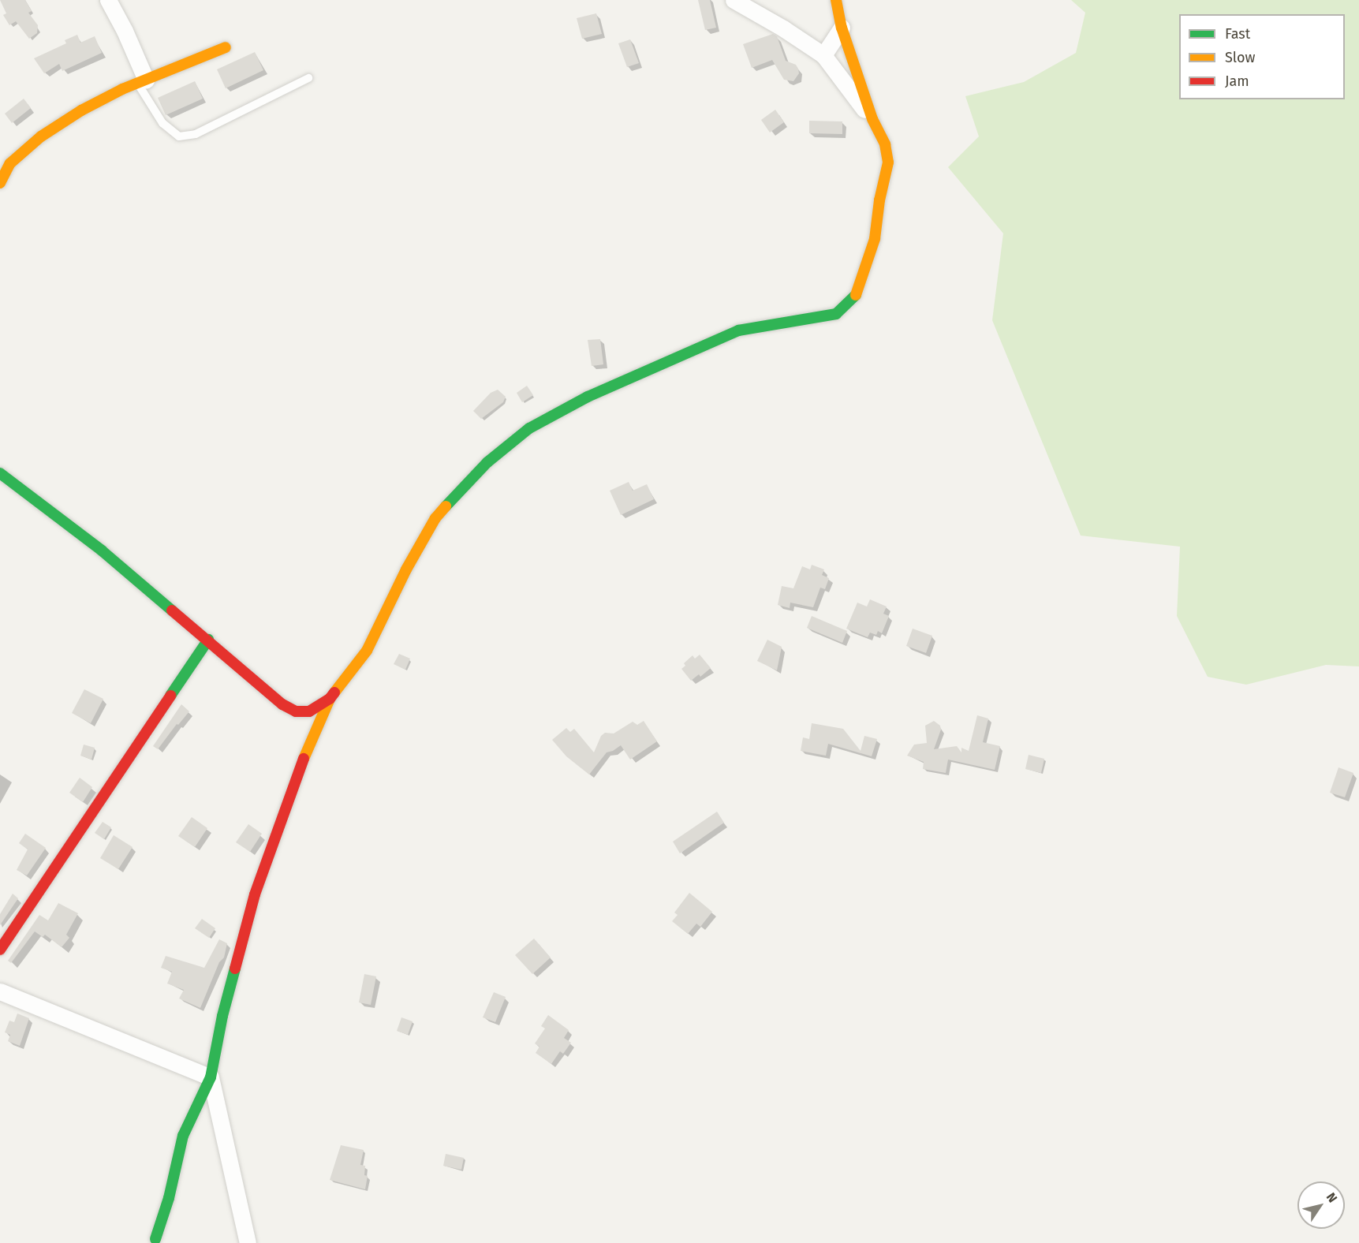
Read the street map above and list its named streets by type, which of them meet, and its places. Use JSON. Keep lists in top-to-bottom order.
{
  "legend": ["Fast", "Slow", "Jam"],
  "north": "top right"
}
